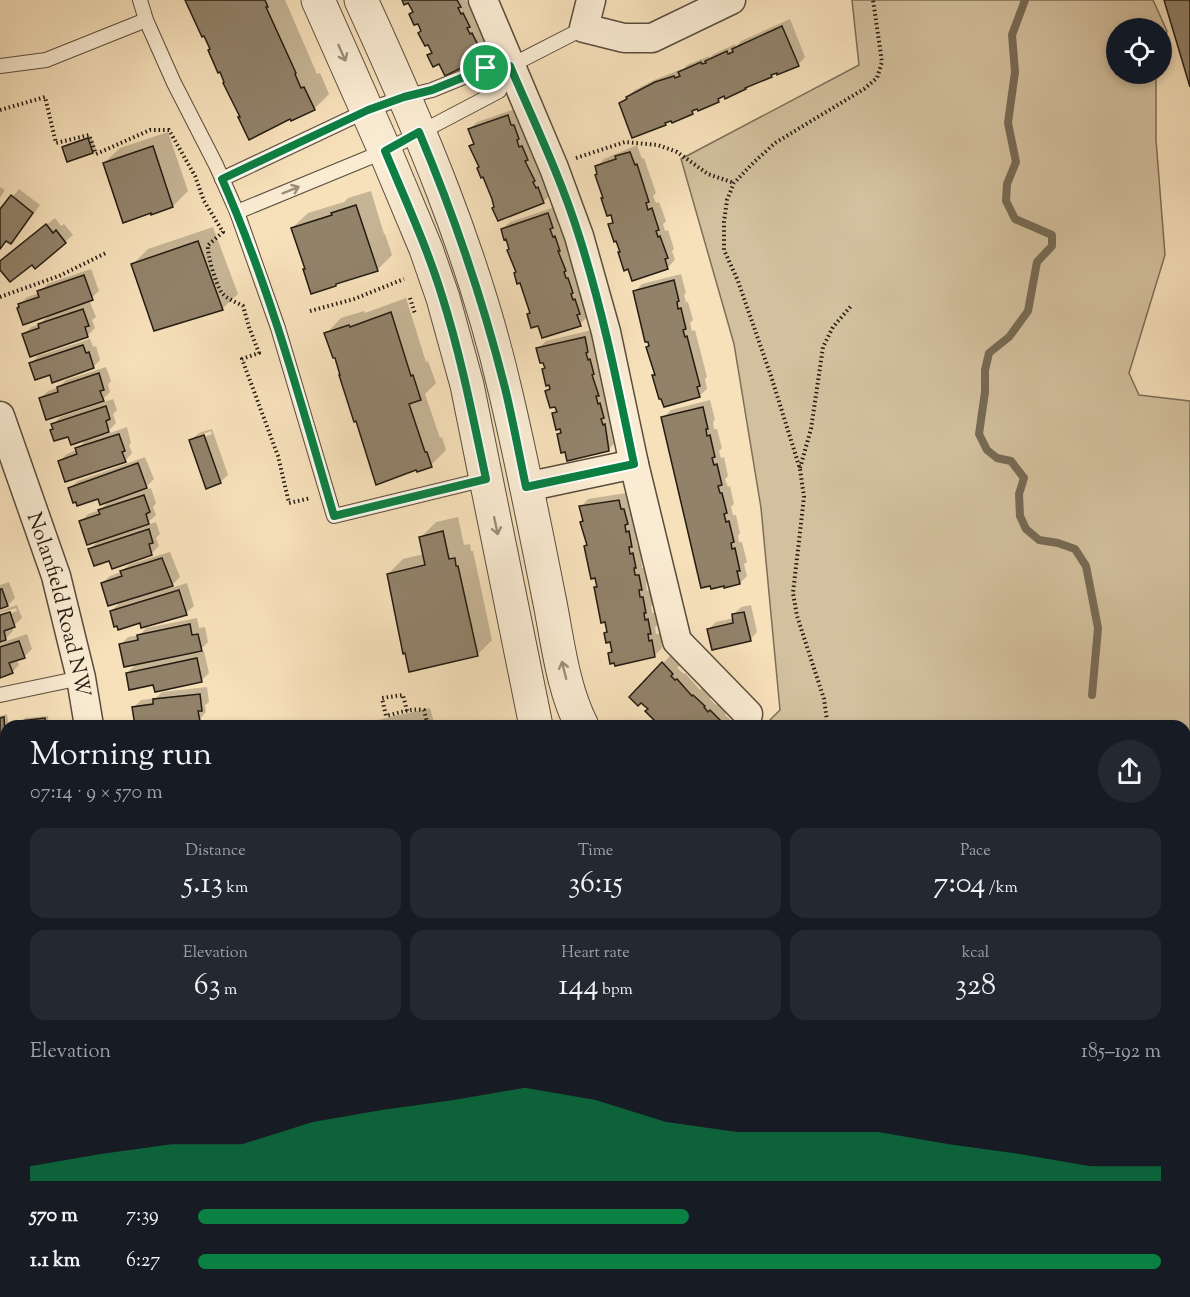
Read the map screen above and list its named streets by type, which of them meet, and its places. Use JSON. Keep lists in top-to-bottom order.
{
  "streets": {
    "street": ["Nolanfield Road NW"]
  },
  "page": {
    "heading": ["Morning run", "07:14 · 9 × 570 m"],
    "stats": [
      ["Distance", "5.13 km"],
      ["Time", "36:15"],
      ["Pace", "7:04 /km"],
      ["Elevation", "63 m"],
      ["Heart rate", "144 bpm"],
      ["kcal", "328"]
    ],
    "chart": ["Elevation", "185–192 m"],
    "list": [
      {
        "name": "570 m",
        "note": "7:39"
      },
      {
        "name": "1.1 km",
        "note": "6:27"
      }
    ]
  }
}
